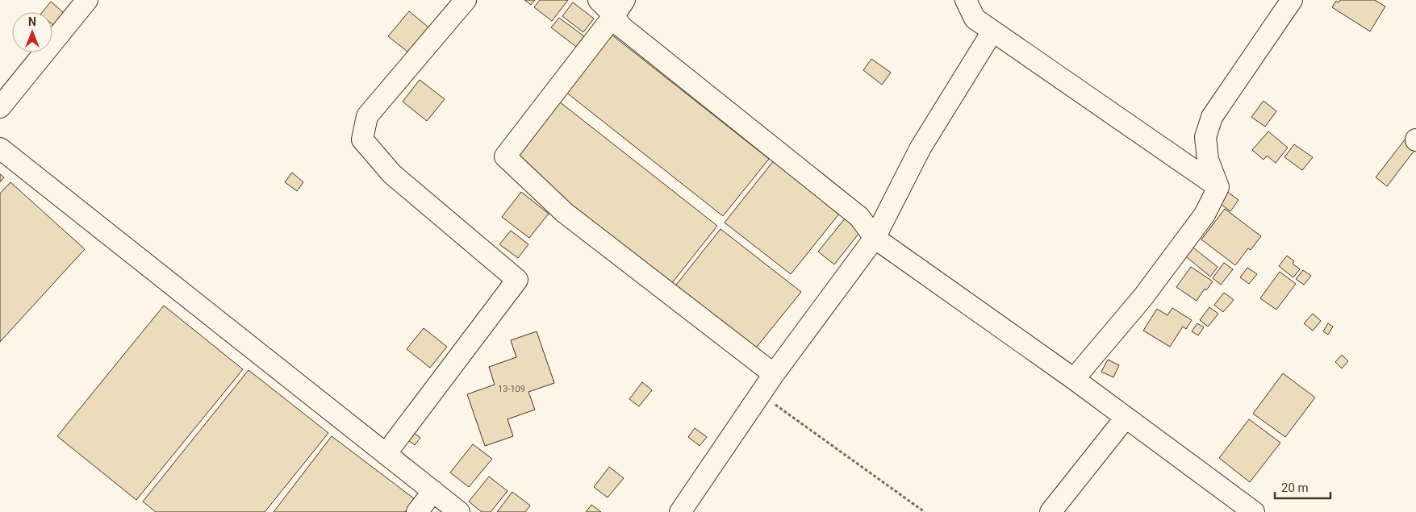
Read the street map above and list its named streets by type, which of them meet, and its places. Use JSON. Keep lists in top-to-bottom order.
{
  "house_numbers": ["13-109"],
  "scale_bar": "20 m",
  "north": "top"
}
